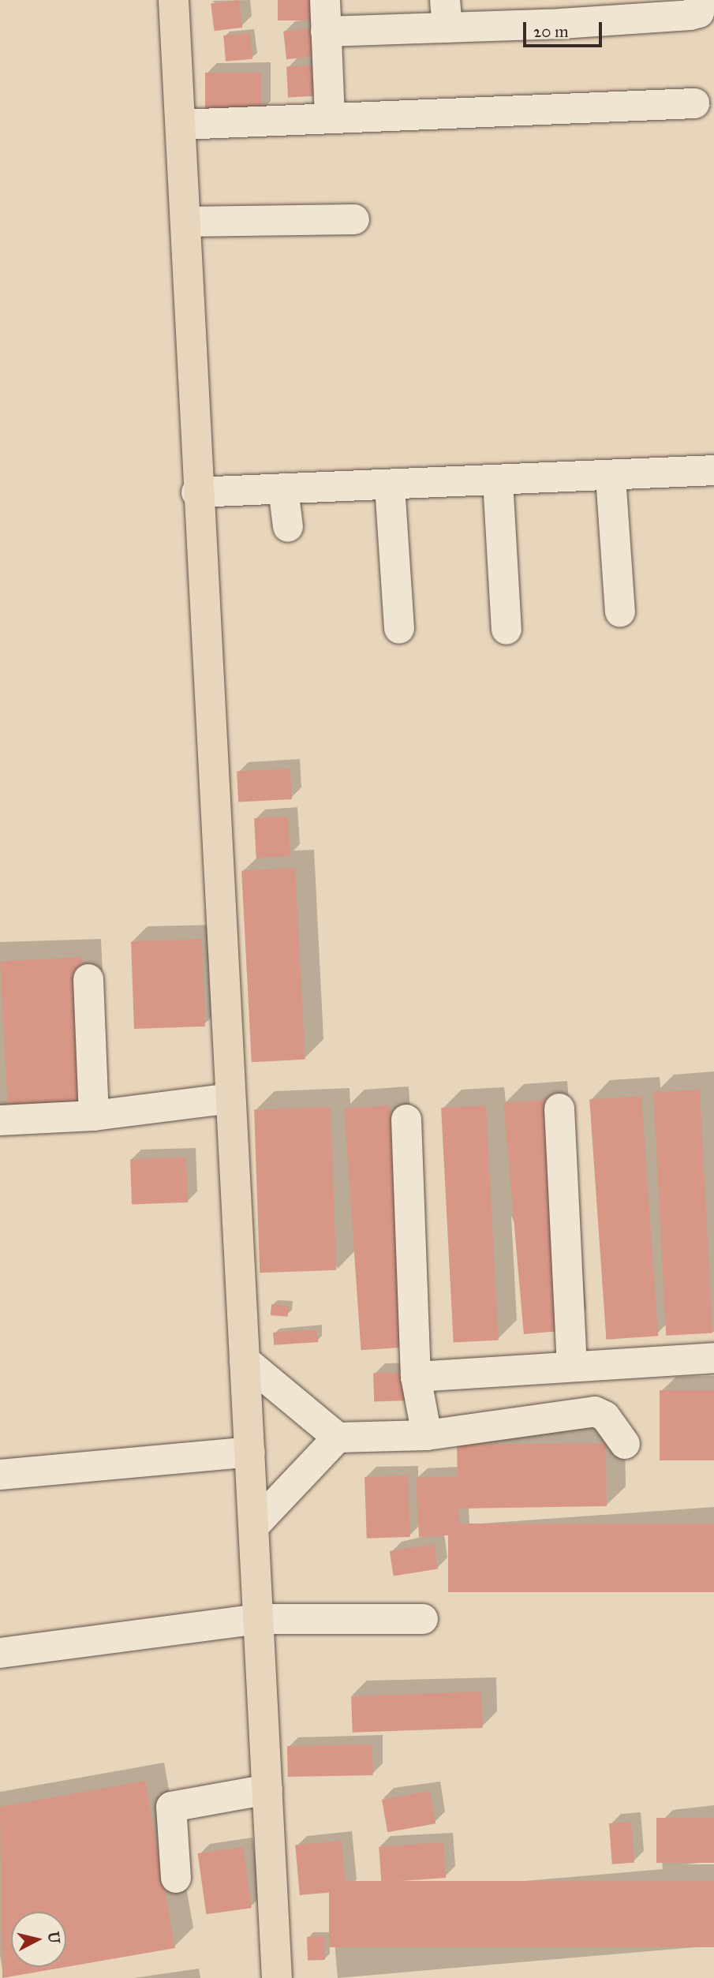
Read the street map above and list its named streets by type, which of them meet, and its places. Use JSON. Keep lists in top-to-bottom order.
{
  "scale_bar": "20 m",
  "north": "right"
}
